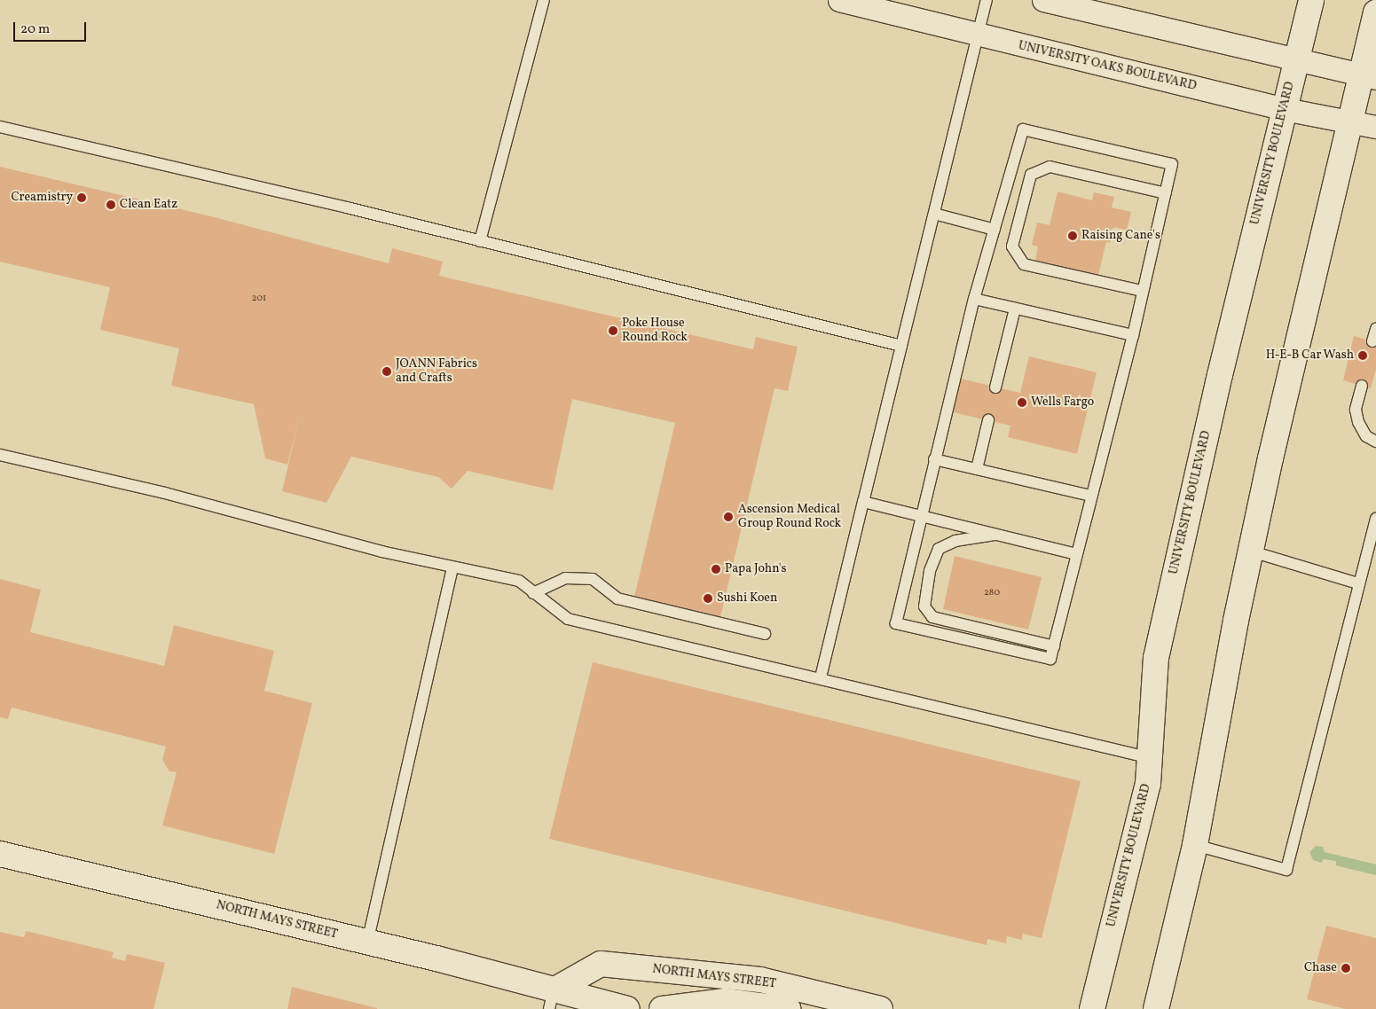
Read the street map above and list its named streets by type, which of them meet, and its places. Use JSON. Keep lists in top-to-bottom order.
{
  "streets": {
    "main road": ["UNIVERSITY BOULEVARD", "NORTH MAYS STREET"],
    "street": ["UNIVERSITY OAKS BOULEVARD"]
  },
  "crossings": [
    ["UNIVERSITY OAKS BOULEVARD", "UNIVERSITY BOULEVARD"]
  ],
  "places": [
    "Creamistry",
    "Clean Eatz",
    "Raising Cane's",
    "Poke House Round Rock",
    "H-E-B Car Wash",
    "JOANN Fabrics and Crafts",
    "Wells Fargo",
    "Ascension Medical Group Round Rock",
    "Papa John's",
    "Sushi Koen",
    "Chase"
  ],
  "house_numbers": ["201", "280"],
  "scale_bar": "20 m"
}
